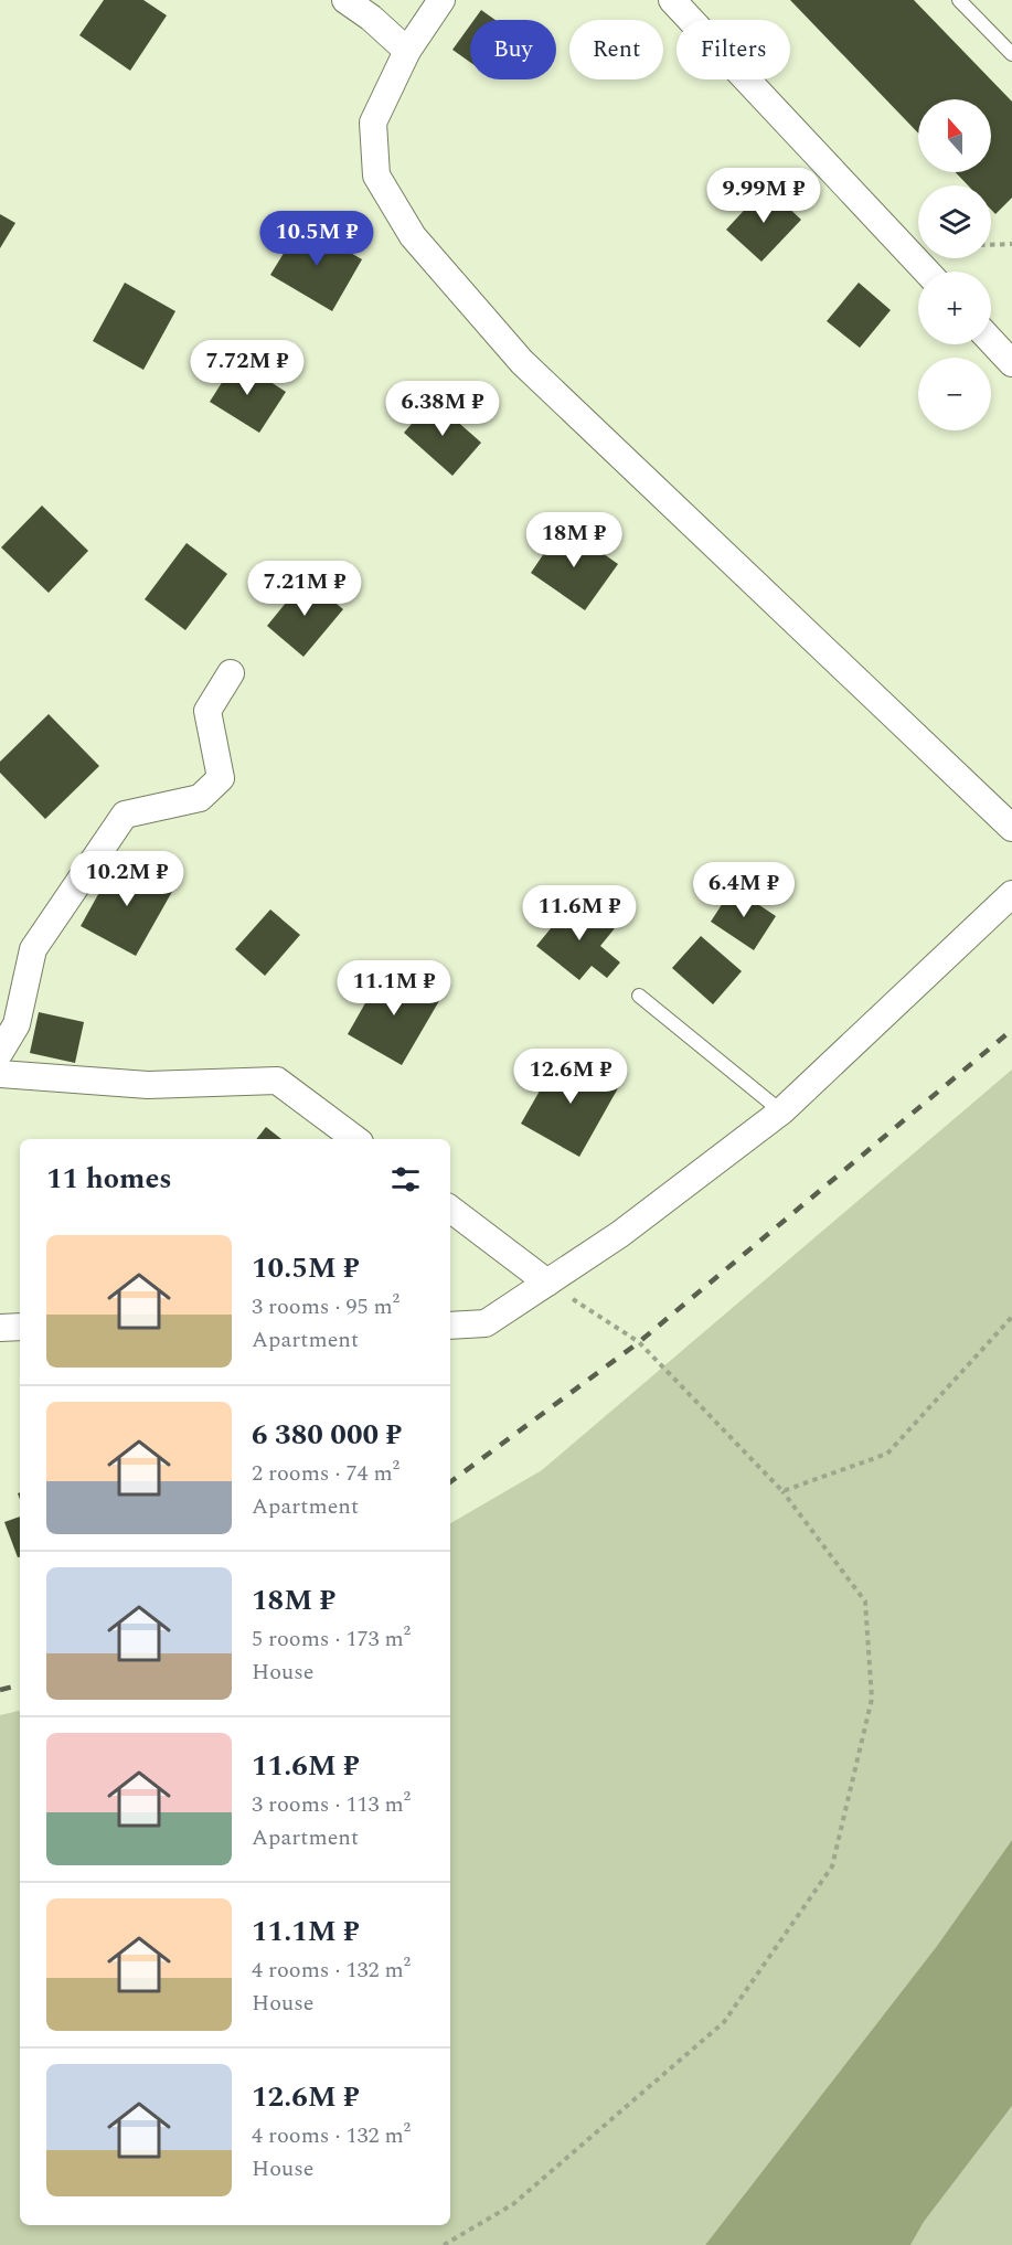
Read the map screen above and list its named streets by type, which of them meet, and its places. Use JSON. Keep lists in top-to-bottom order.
{
  "north": "top",
  "page": {
    "chip": ["Buy", "Rent", "Filters"],
    "map_buttons": ["+", "−"],
    "price": [
      "9.99M ₽",
      "10.5M ₽",
      "7.72M ₽",
      "6.38M ₽",
      "18M ₽",
      "7.21M ₽",
      "10.2M ₽",
      "6.4M ₽",
      "11.6M ₽",
      "11.1M ₽",
      "12.6M ₽"
    ],
    "heading": "11 homes",
    "list": [
      {
        "name": "10.5M ₽",
        "note": "3 rooms · 95 m² · Apartment"
      },
      {
        "name": "6 380 000 ₽",
        "note": "2 rooms · 74 m² · Apartment"
      },
      {
        "name": "18M ₽",
        "note": "5 rooms · 173 m² · House"
      },
      {
        "name": "11.6M ₽",
        "note": "3 rooms · 113 m² · Apartment"
      },
      {
        "name": "11.1M ₽",
        "note": "4 rooms · 132 m² · House"
      },
      {
        "name": "12.6M ₽",
        "note": "4 rooms · 132 m² · House"
      }
    ]
  }
}
